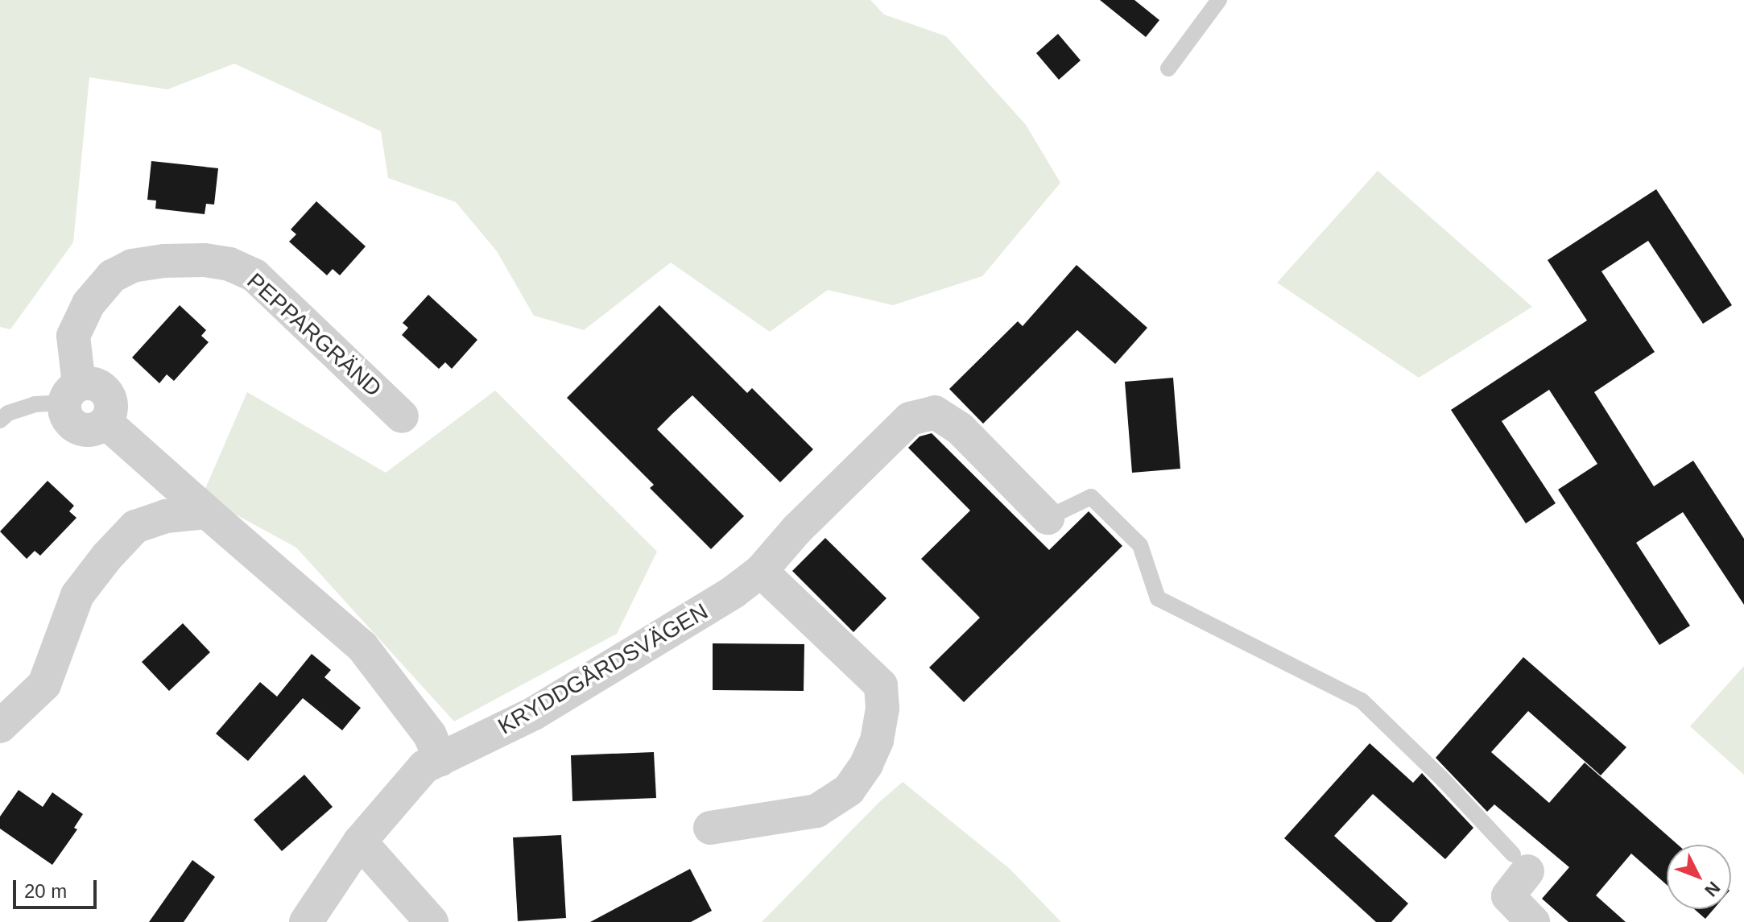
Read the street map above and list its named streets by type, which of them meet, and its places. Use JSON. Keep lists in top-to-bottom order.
{
  "streets": {
    "street": ["PEPPARGRÄND", "KRYDDGÅRDSVÄGEN"]
  },
  "scale_bar": "20 m",
  "north": "bottom right"
}
